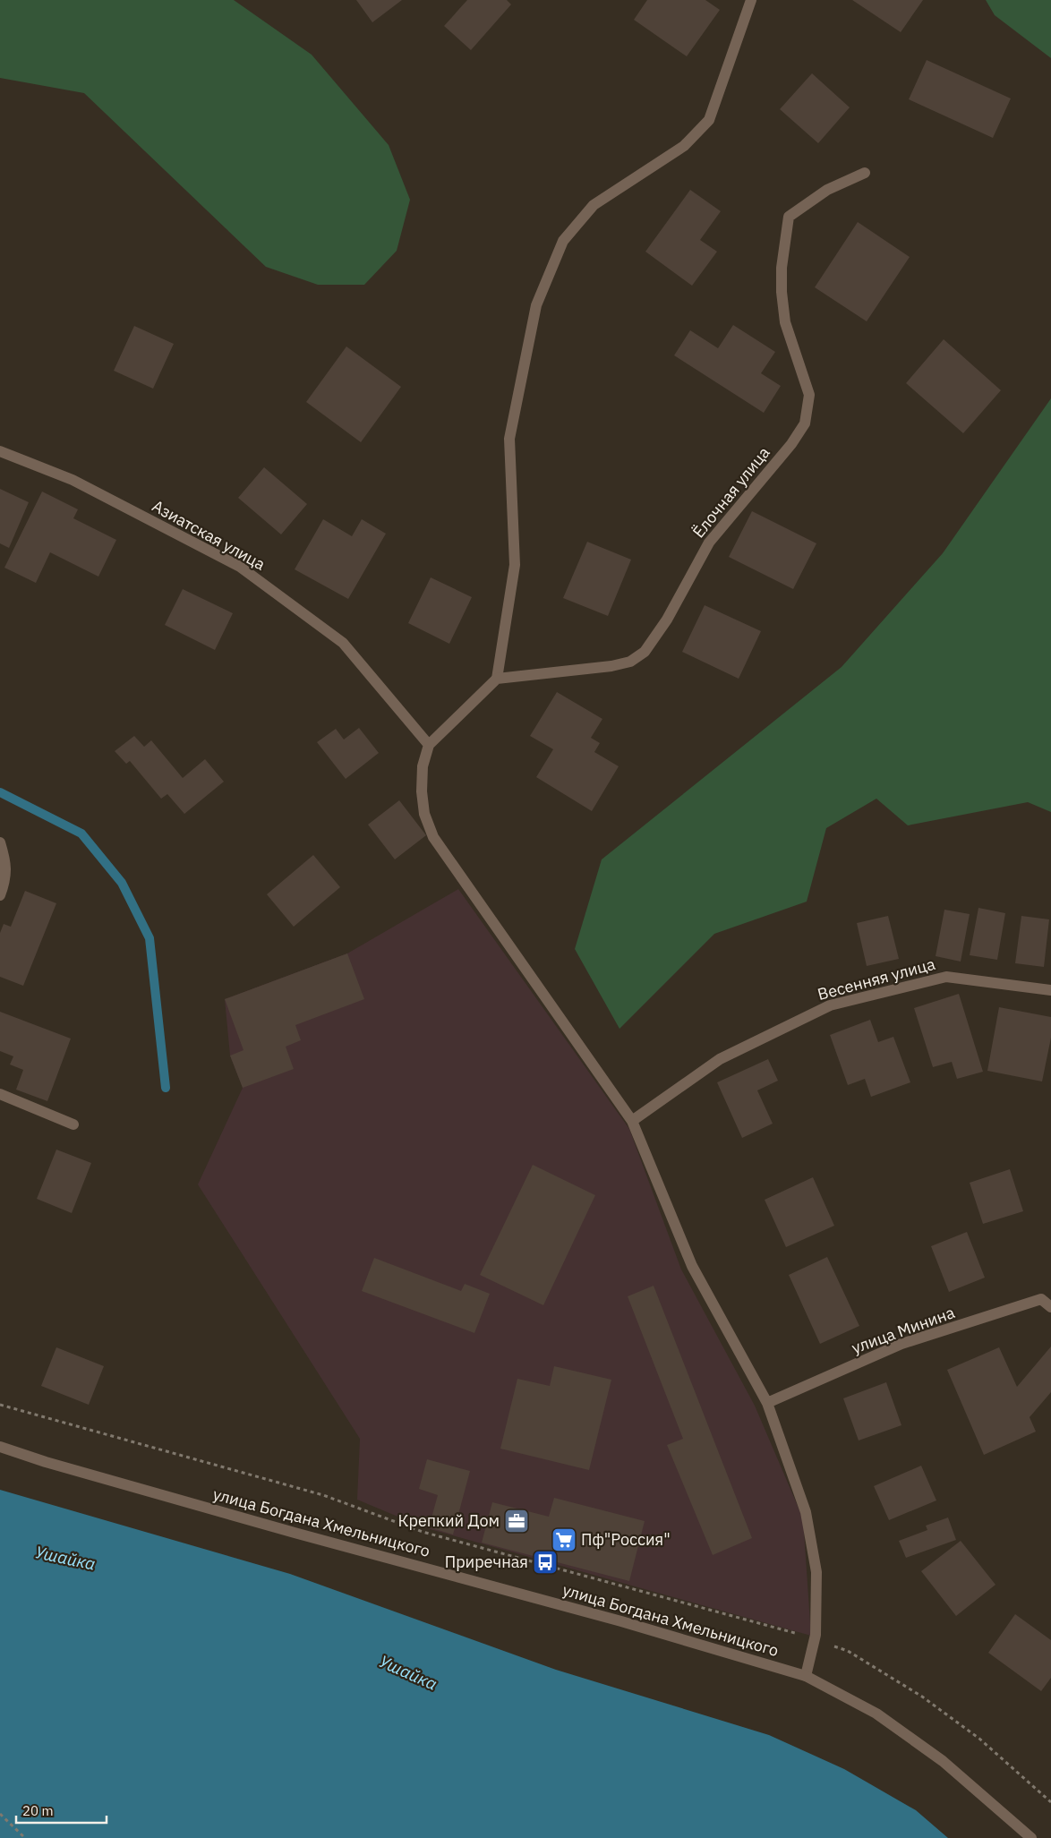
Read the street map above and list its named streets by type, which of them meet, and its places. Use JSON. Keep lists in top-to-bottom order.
{
  "streets": {
    "street": [
      "Ёлочная улица",
      "Азиатская улица",
      "Весенняя улица",
      "улица Минина",
      "улица Богдана Хмельницкого"
    ]
  },
  "water": ["Ушайка"],
  "places": {
    "office": ["Крепкий Дом"],
    "supermarket": ["Пф\"Россия\""],
    "bus stop": ["Приречная"]
  },
  "scale_bar": "20 m"
}
